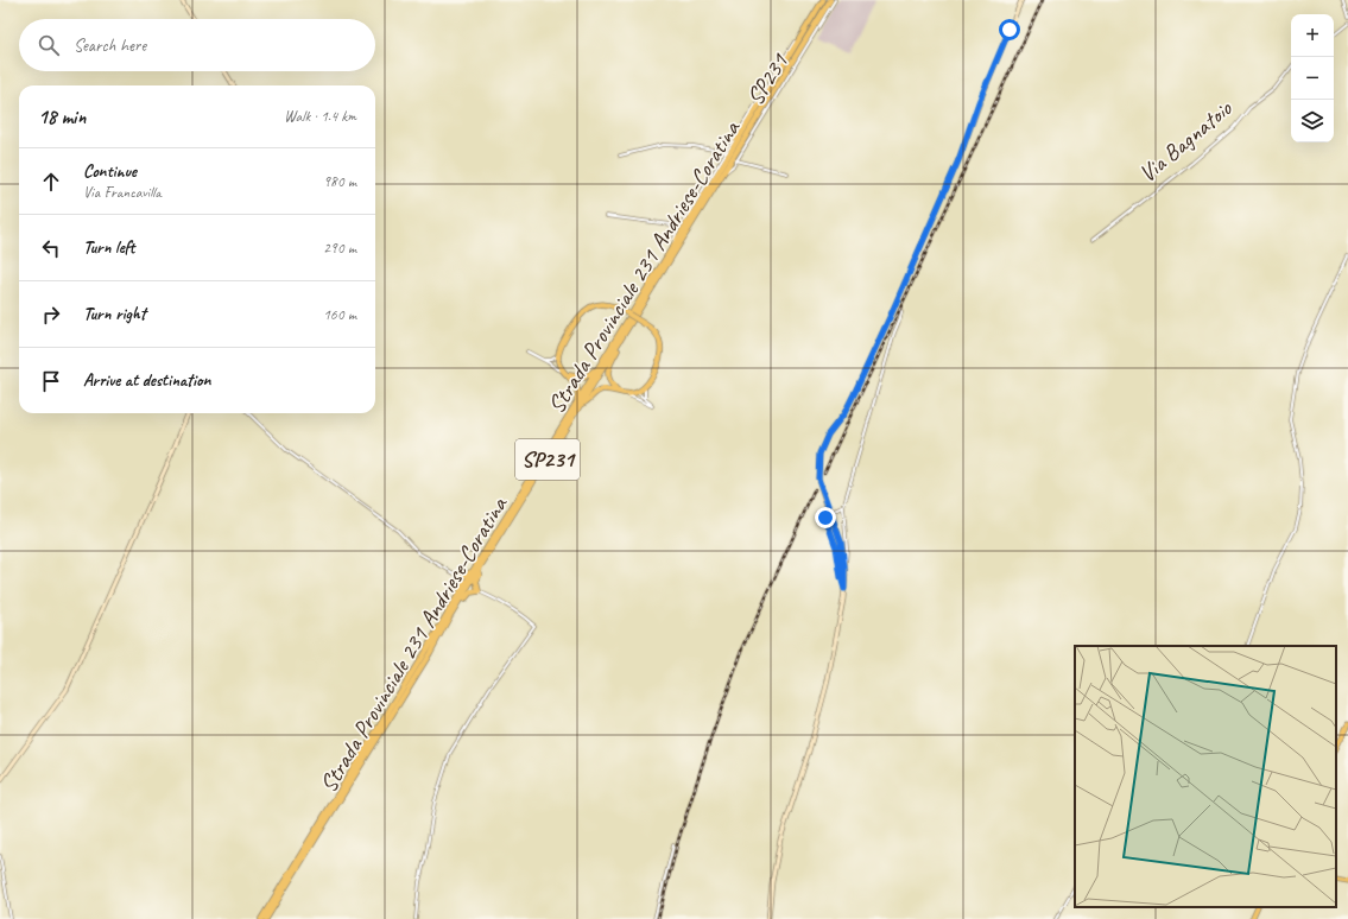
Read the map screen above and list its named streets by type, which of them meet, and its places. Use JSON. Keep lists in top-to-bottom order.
{
  "streets": {
    "highway": ["SP231", "Strada Provinciale 231 Andriese-Coratina"],
    "street": ["Via Bagnatoio"]
  },
  "crossings": [
    ["SP231", "Strada Provinciale 231 Andriese-Coratina"]
  ],
  "page": {
    "map_buttons": ["+", "−"],
    "search": "Search here",
    "heading": ["18 min", "Walk · 1.4 km"],
    "list": [
      ["Continue", "Via Francavilla", "980 m"],
      ["Turn left", "290 m"],
      ["Turn right", "160 m"],
      "Arrive at destination"
    ]
  }
}
